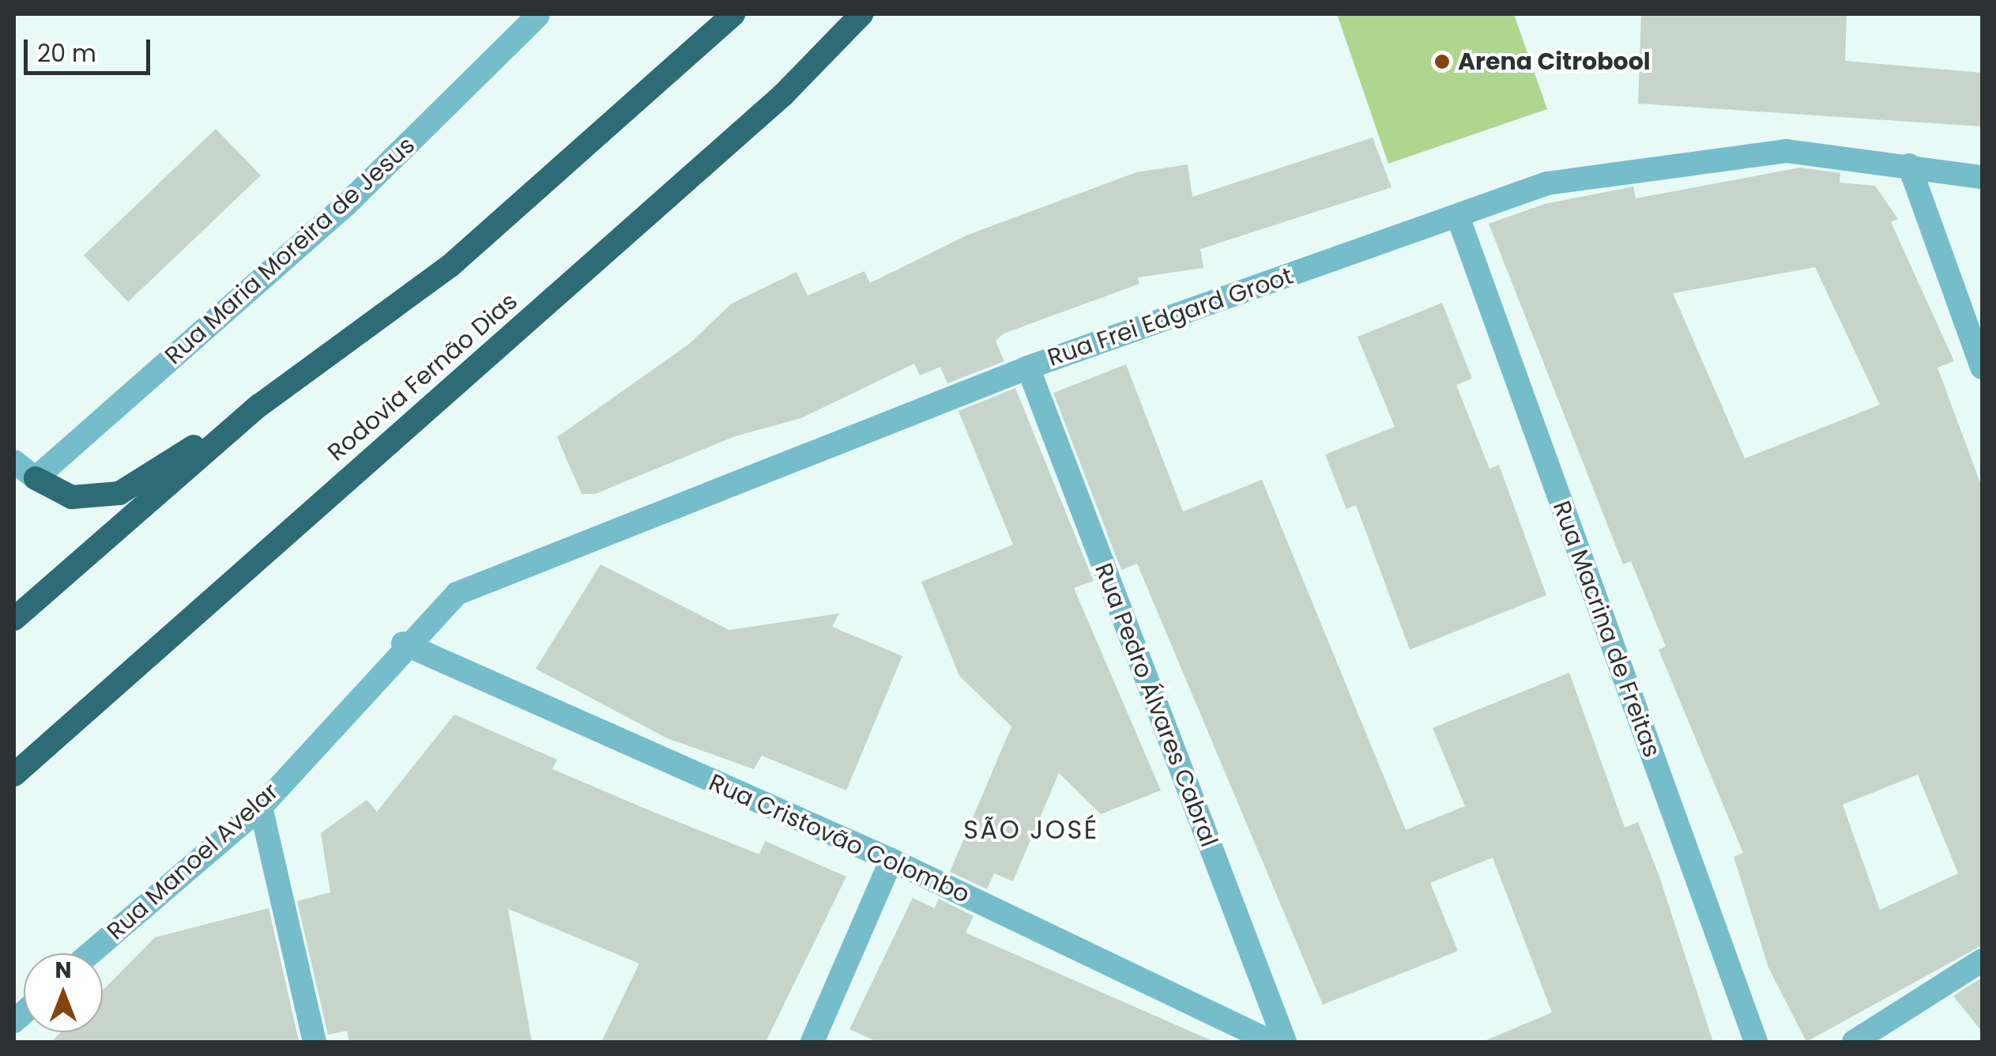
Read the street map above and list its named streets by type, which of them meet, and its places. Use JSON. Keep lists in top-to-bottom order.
{
  "streets": {
    "highway": ["Rodovia Fernão Dias"],
    "street": [
      "Rua Maria Moreira de Jesus",
      "Rua Frei Edgard Groot",
      "Rua Macrina de Freitas",
      "Rua Pedro Álvares Cabral",
      "Rua Cristovão Colombo",
      "Rua Manoel Avelar"
    ]
  },
  "crossings": [
    ["Rua Frei Edgard Groot", "Rua Macrina de Freitas"],
    ["Rua Frei Edgard Groot", "Rua Pedro Álvares Cabral"],
    ["Rua Frei Edgard Groot", "Rua Cristovão Colombo"],
    ["Rua Frei Edgard Groot", "Rua Manoel Avelar"],
    ["Rua Cristovão Colombo", "Rua Manoel Avelar"]
  ],
  "districts": ["SÃO JOSÉ"],
  "places": ["Arena Citrobool"],
  "scale_bar": "20 m",
  "north": "top"
}
